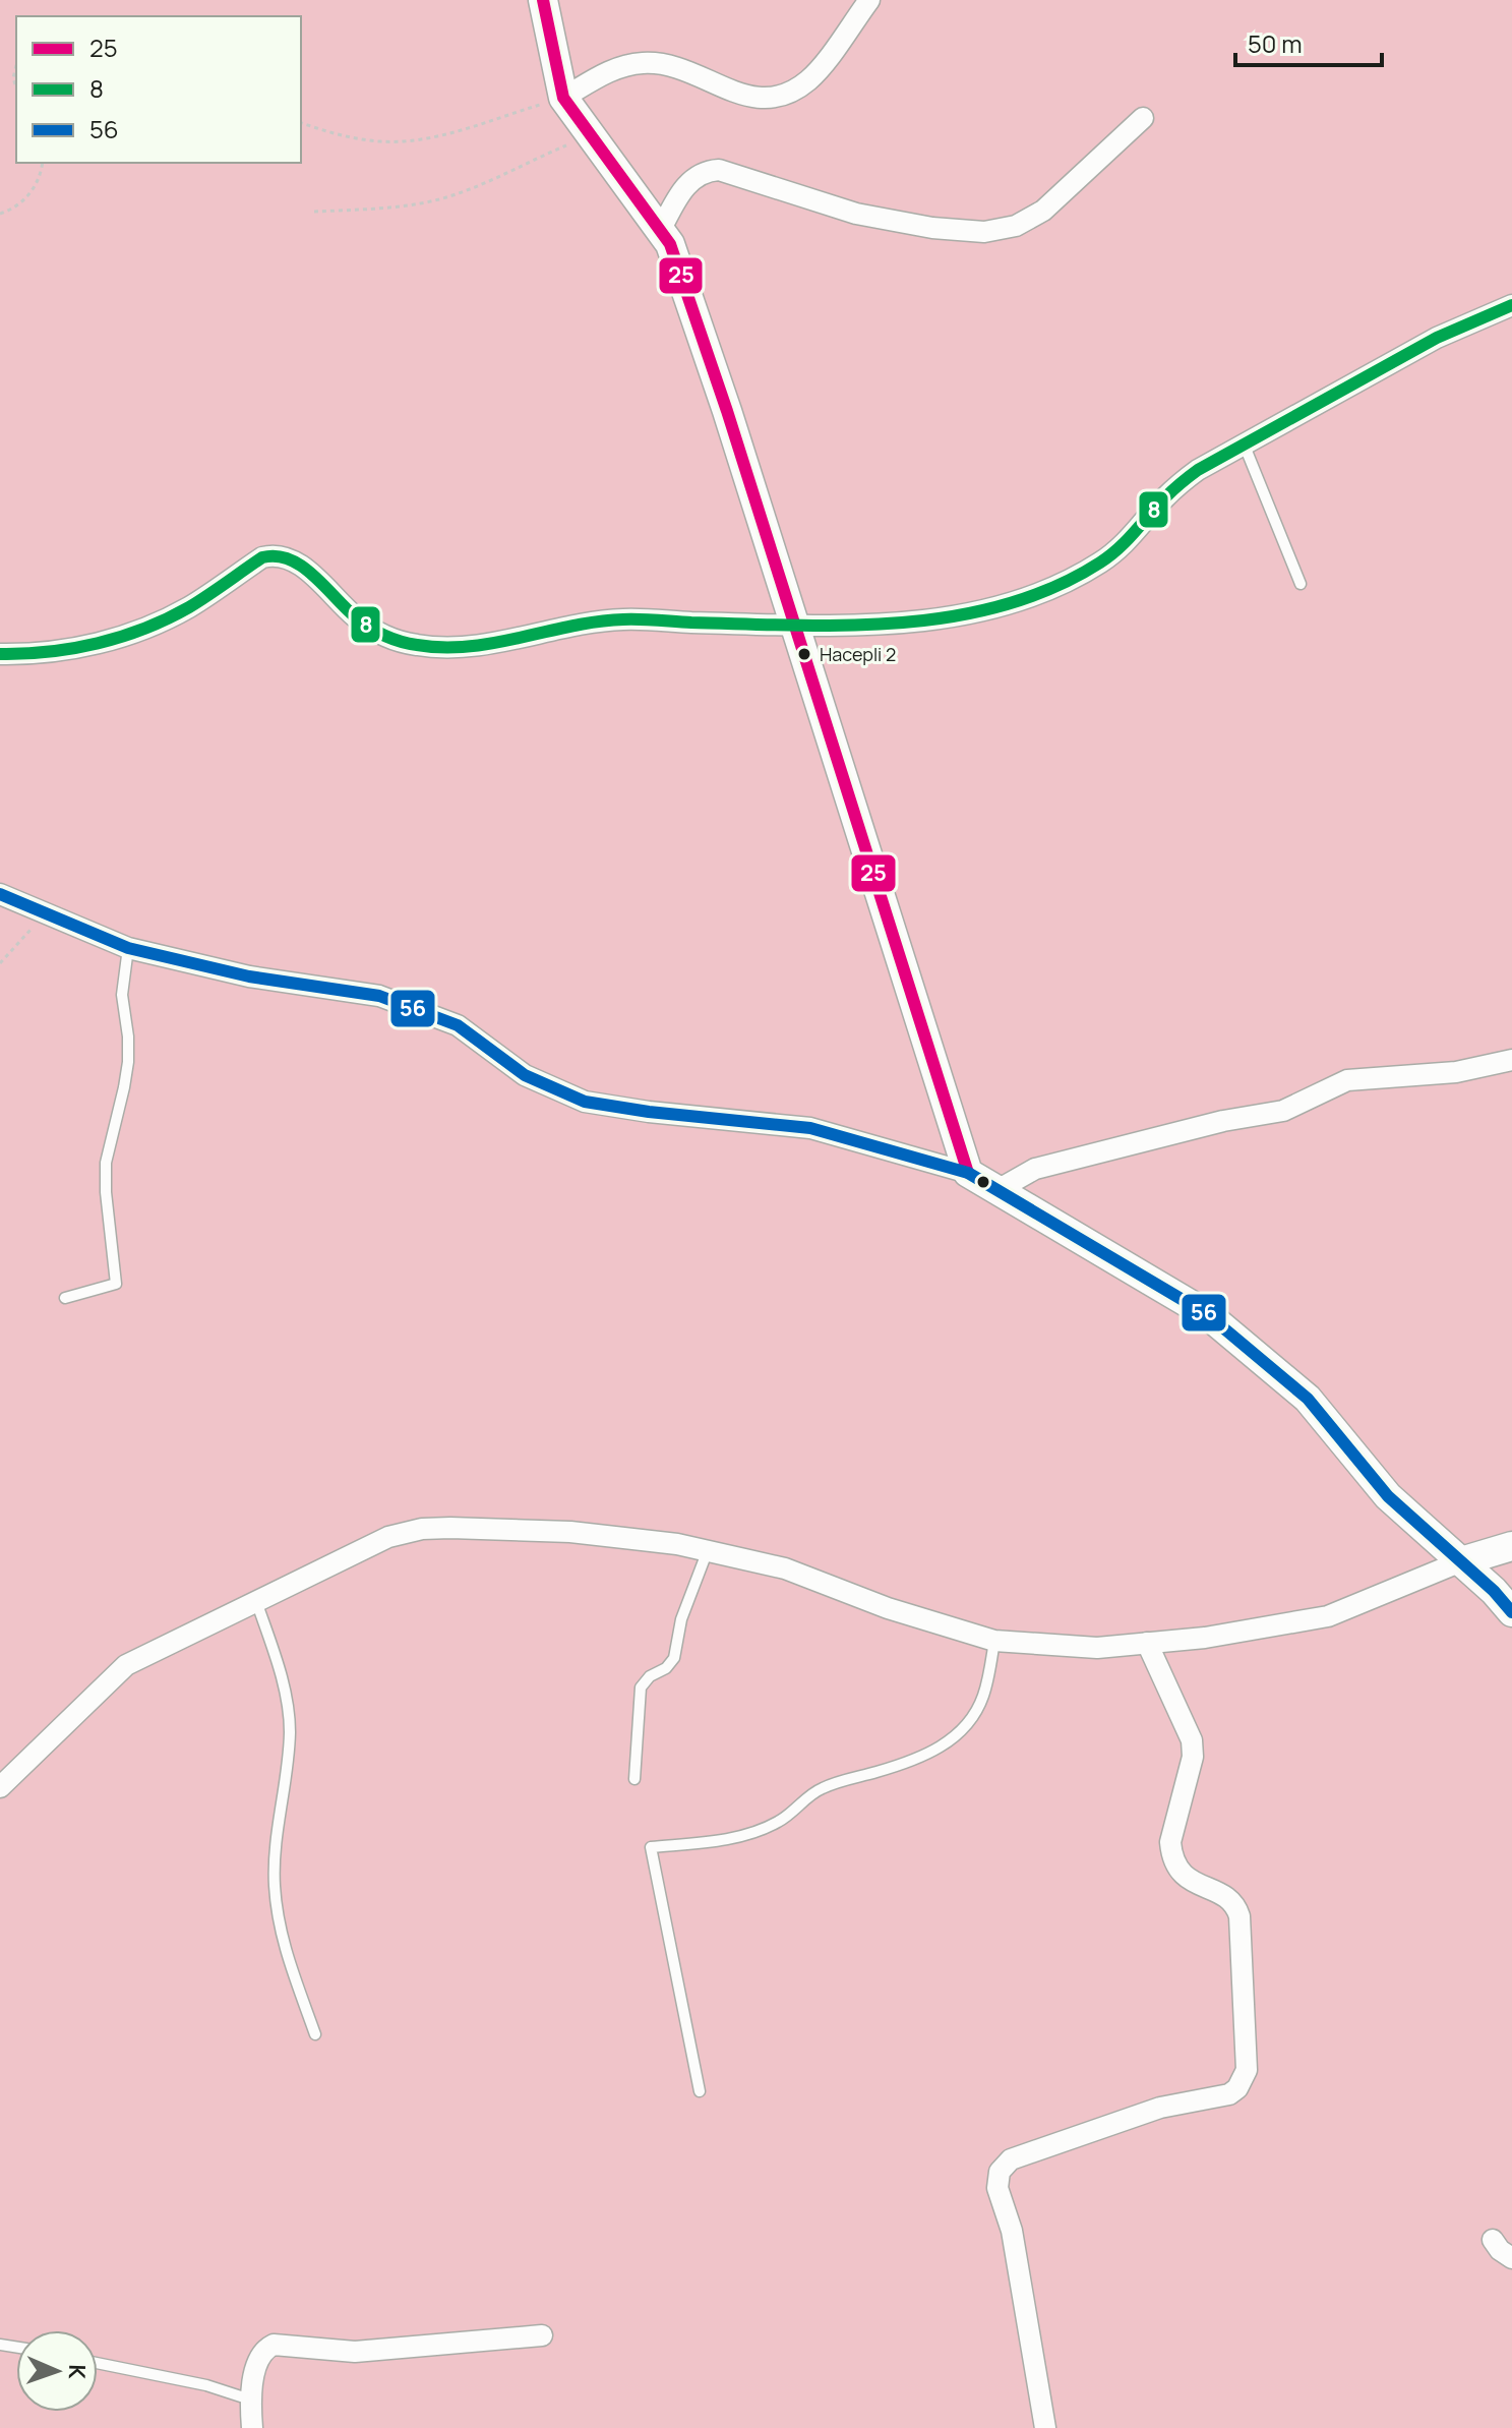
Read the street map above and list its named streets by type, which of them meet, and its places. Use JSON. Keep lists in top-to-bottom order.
{
  "places": ["Hacepli 2"],
  "lines": ["transit line 25", "transit line 8", "transit line 56"],
  "legend": ["25", "8", "56"],
  "scale_bar": "50 m",
  "north": "right"
}
